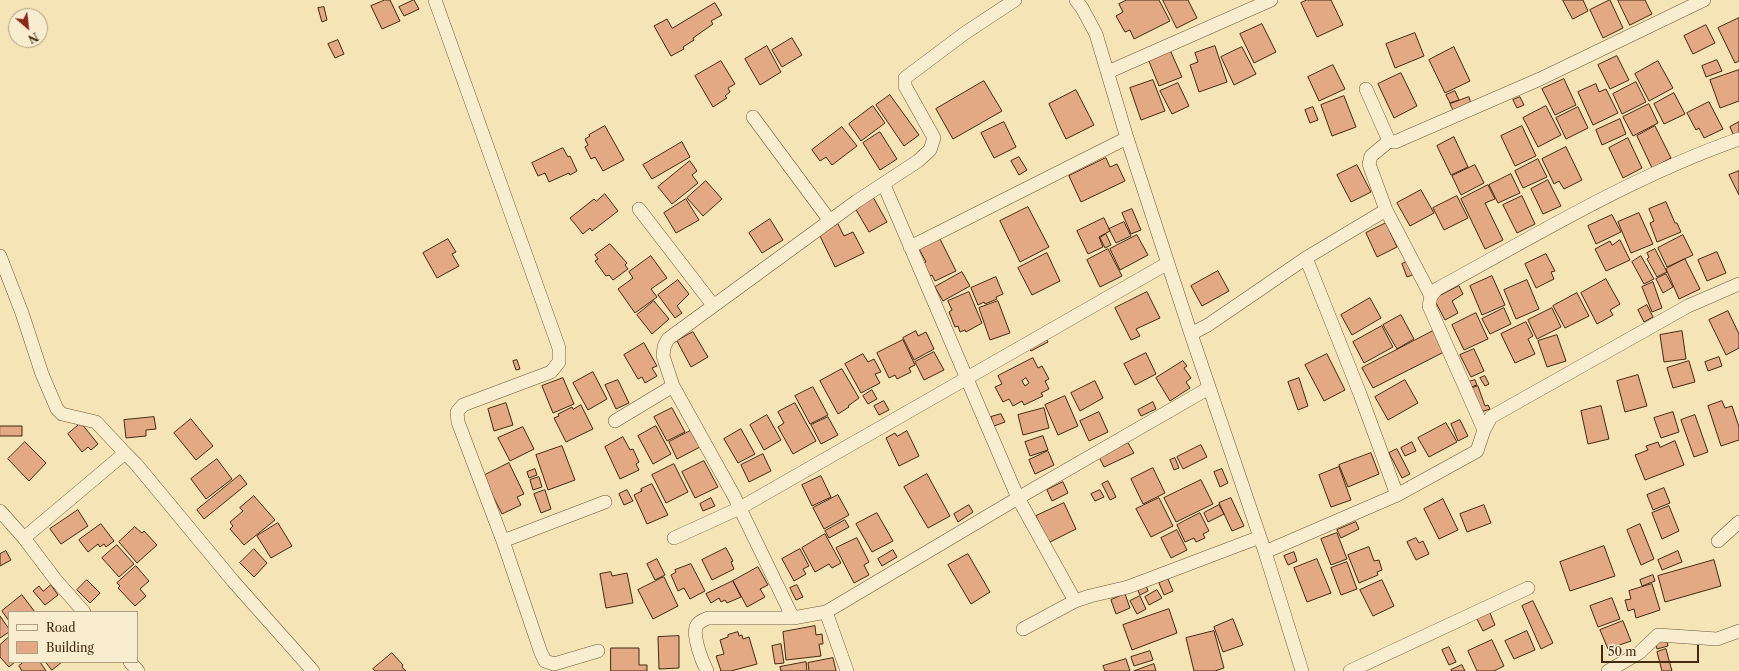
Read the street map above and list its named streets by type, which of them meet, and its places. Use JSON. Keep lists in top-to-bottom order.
{
  "legend": ["Road", "Building"],
  "scale_bar": "50 m",
  "north": "bottom right"
}
